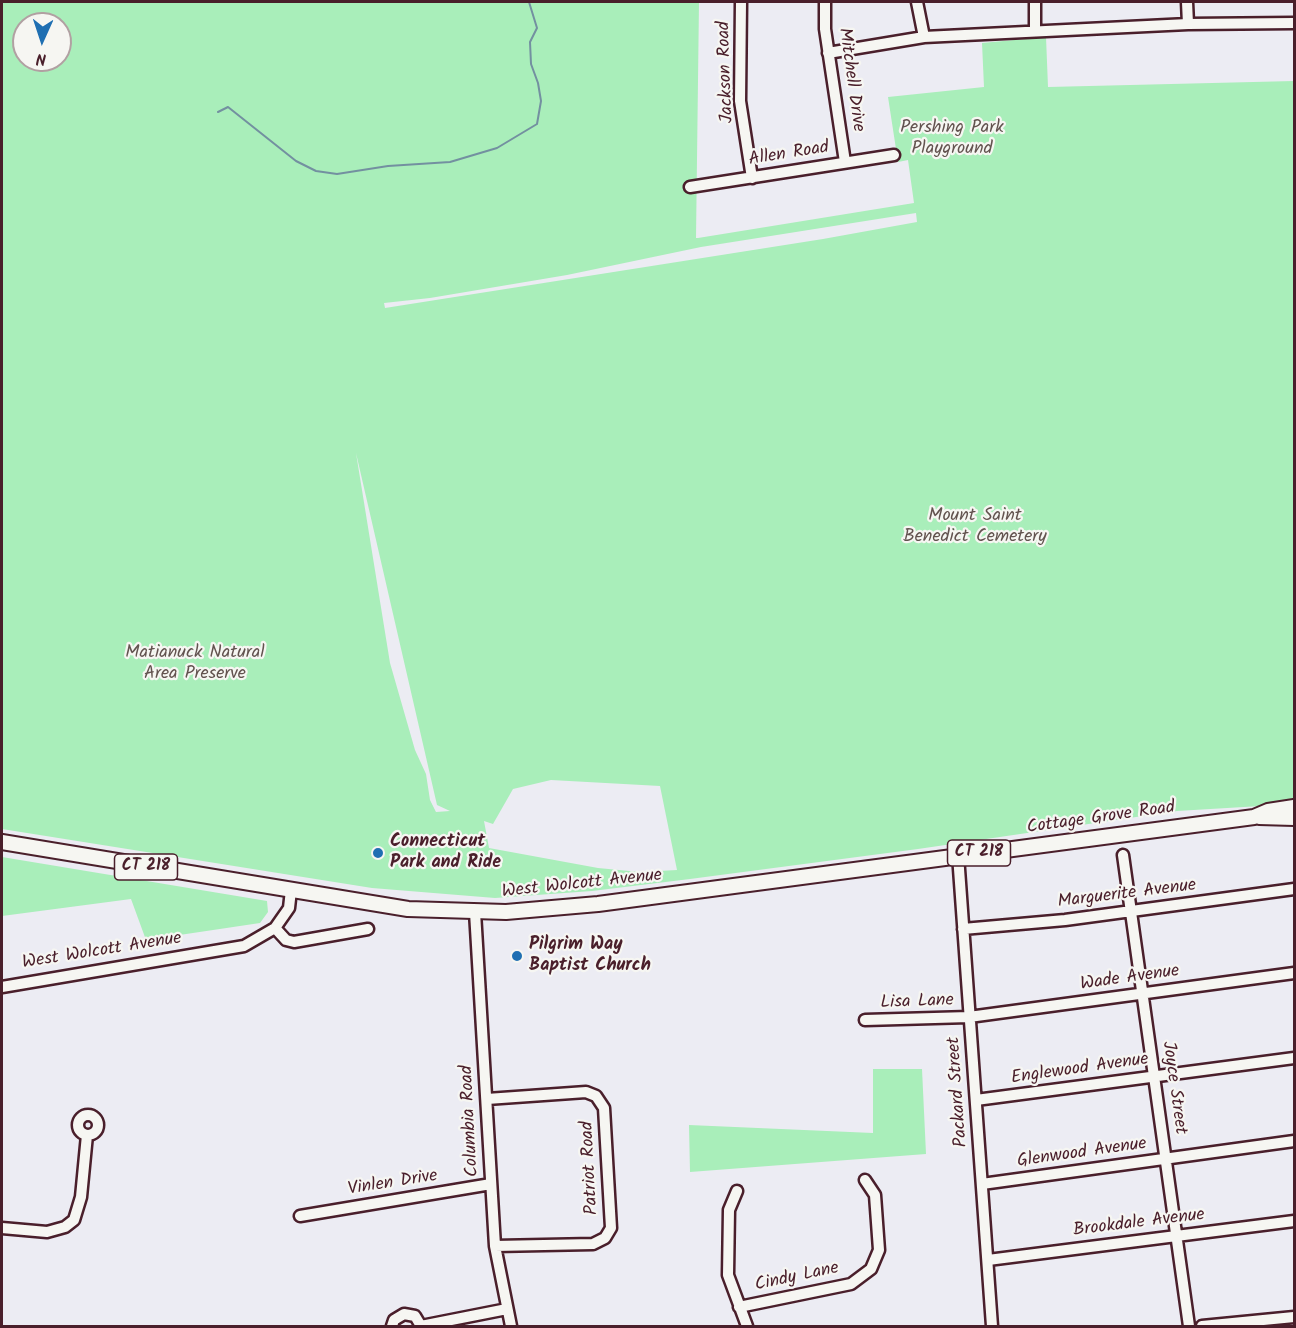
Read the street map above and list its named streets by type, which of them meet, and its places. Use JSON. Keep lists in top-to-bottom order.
{
  "streets": {
    "main road": ["Cottage Grove Road", "CT 218", "West Wolcott Avenue"],
    "street": [
      "Jackson Road",
      "Mitchell Drive",
      "Allen Road",
      "Marguerite Avenue",
      "Wade Avenue",
      "Lisa Lane",
      "Englewood Avenue",
      "Joyce Street",
      "Packard Street",
      "Columbia Road",
      "Glenwood Avenue",
      "Patriot Road",
      "Vinlen Drive",
      "Brookdale Avenue",
      "Cindy Lane"
    ]
  },
  "crossings": [
    ["Jackson Road", "Allen Road"],
    ["Mitchell Drive", "Allen Road"],
    ["Cottage Grove Road", "West Wolcott Avenue"],
    ["Cottage Grove Road", "Packard Street"],
    ["CT 218", "West Wolcott Avenue"],
    ["West Wolcott Avenue", "Columbia Road"],
    ["Marguerite Avenue", "Joyce Street"],
    ["Marguerite Avenue", "Packard Street"],
    ["Wade Avenue", "Lisa Lane"],
    ["Wade Avenue", "Joyce Street"],
    ["Wade Avenue", "Packard Street"],
    ["Lisa Lane", "Packard Street"],
    ["Englewood Avenue", "Joyce Street"],
    ["Englewood Avenue", "Packard Street"],
    ["Joyce Street", "Glenwood Avenue"],
    ["Joyce Street", "Brookdale Avenue"],
    ["Packard Street", "Glenwood Avenue"],
    ["Packard Street", "Brookdale Avenue"],
    ["Columbia Road", "Patriot Road"],
    ["Columbia Road", "Vinlen Drive"]
  ],
  "parks": ["Pershing Park Playground", "Mount Saint Benedict Cemetery", "Matianuck Natural Area Preserve"],
  "places": ["Connecticut Park and Ride", "Pilgrim Way Baptist Church"],
  "north": "bottom"
}
